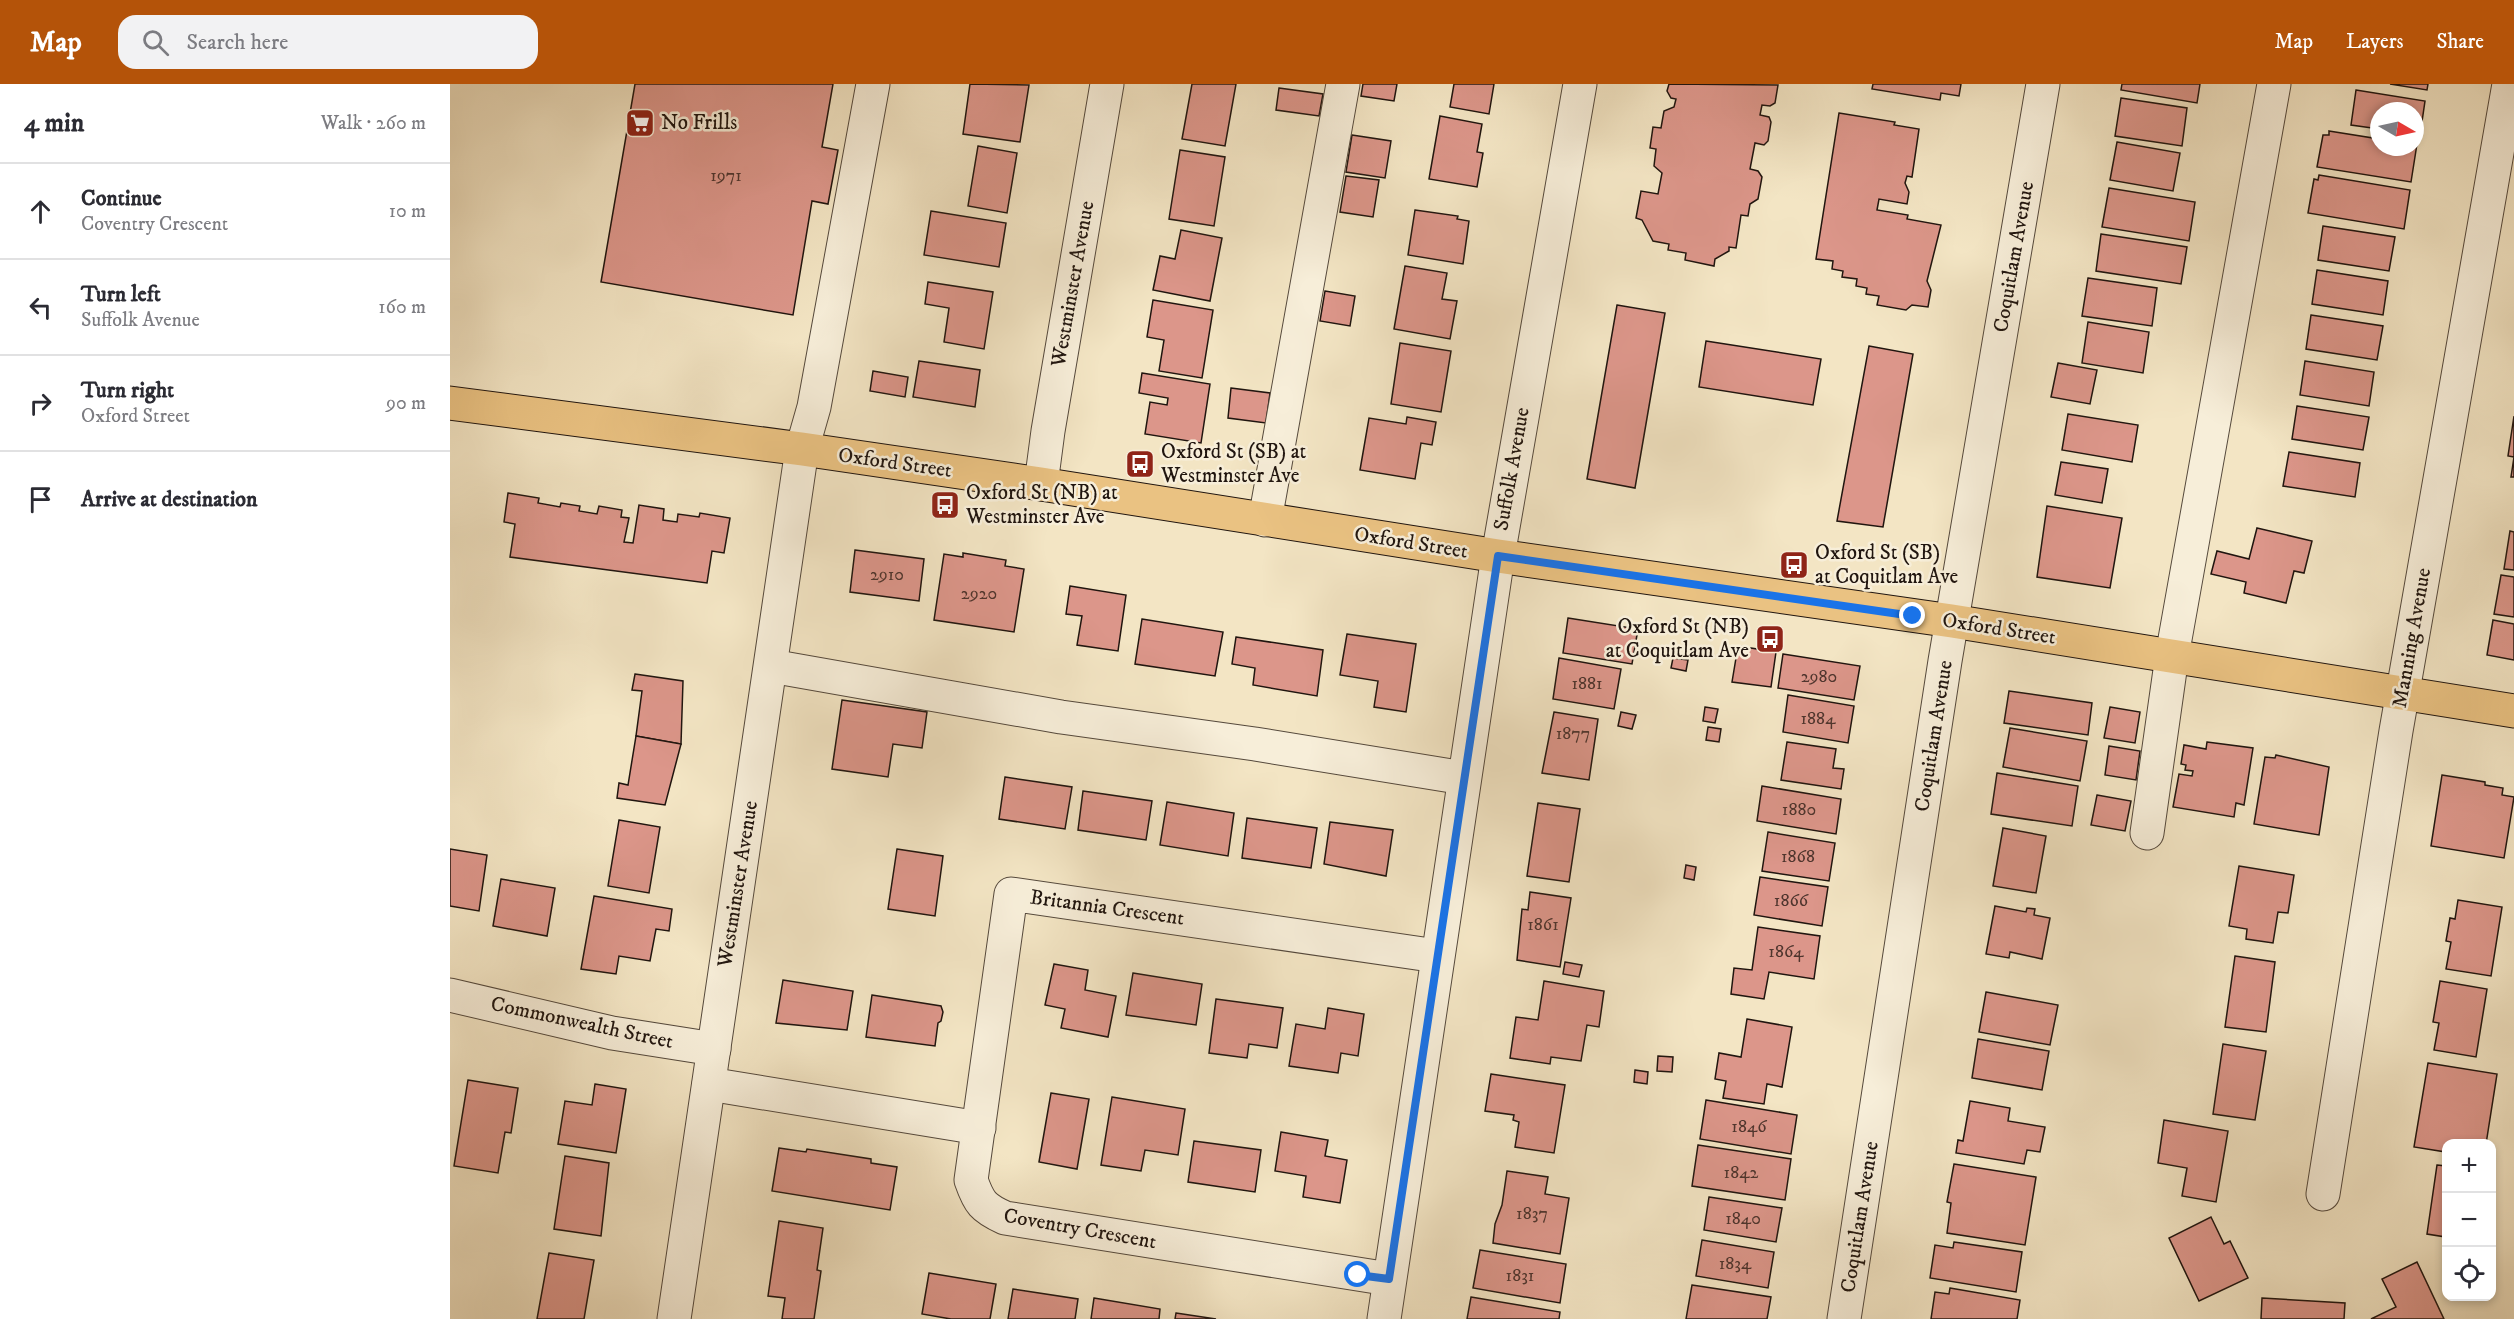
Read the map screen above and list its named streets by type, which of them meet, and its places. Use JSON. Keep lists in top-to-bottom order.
{
  "streets": {
    "main road": ["Oxford Street"],
    "street": [
      "Coquitlam Avenue",
      "Westminster Avenue",
      "Suffolk Avenue",
      "Manning Avenue",
      "Britannia Crescent",
      "Commonwealth Street",
      "Coventry Crescent"
    ]
  },
  "crossings": [
    ["Coquitlam Avenue", "Oxford Street"],
    ["Westminster Avenue", "Oxford Street"],
    ["Westminster Avenue", "Commonwealth Street"],
    ["Oxford Street", "Suffolk Avenue"],
    ["Oxford Street", "Manning Avenue"],
    ["Suffolk Avenue", "Britannia Crescent"],
    ["Suffolk Avenue", "Coventry Crescent"],
    ["Britannia Crescent", "Coventry Crescent"]
  ],
  "places": {
    "supermarket": ["No Frills"],
    "bus stop": [
      "Oxford St (SB) at Westminster Ave",
      "Oxford St (NB) at Westminster Ave",
      "Oxford St (SB) at Coquitlam Ave",
      "Oxford St (NB) at Coquitlam Ave"
    ]
  },
  "house_numbers": [
    "1971",
    "2910",
    "2920",
    "2980",
    "1881",
    "1884",
    "1877",
    "1880",
    "1868",
    "1866",
    "1861",
    "1864",
    "1846",
    "1842",
    "1837",
    "1840",
    "1834",
    "1831"
  ],
  "north": "right",
  "page": {
    "header": "Map",
    "search": "Search here",
    "nav": ["Map", "Layers", "Share"],
    "heading": ["4 min", "Walk · 260 m"],
    "list": [
      ["Continue", "Coventry Crescent", "10 m"],
      ["Turn left", "Suffolk Avenue", "160 m"],
      ["Turn right", "Oxford Street", "90 m"],
      "Arrive at destination"
    ],
    "map_buttons": ["+", "−"]
  }
}
